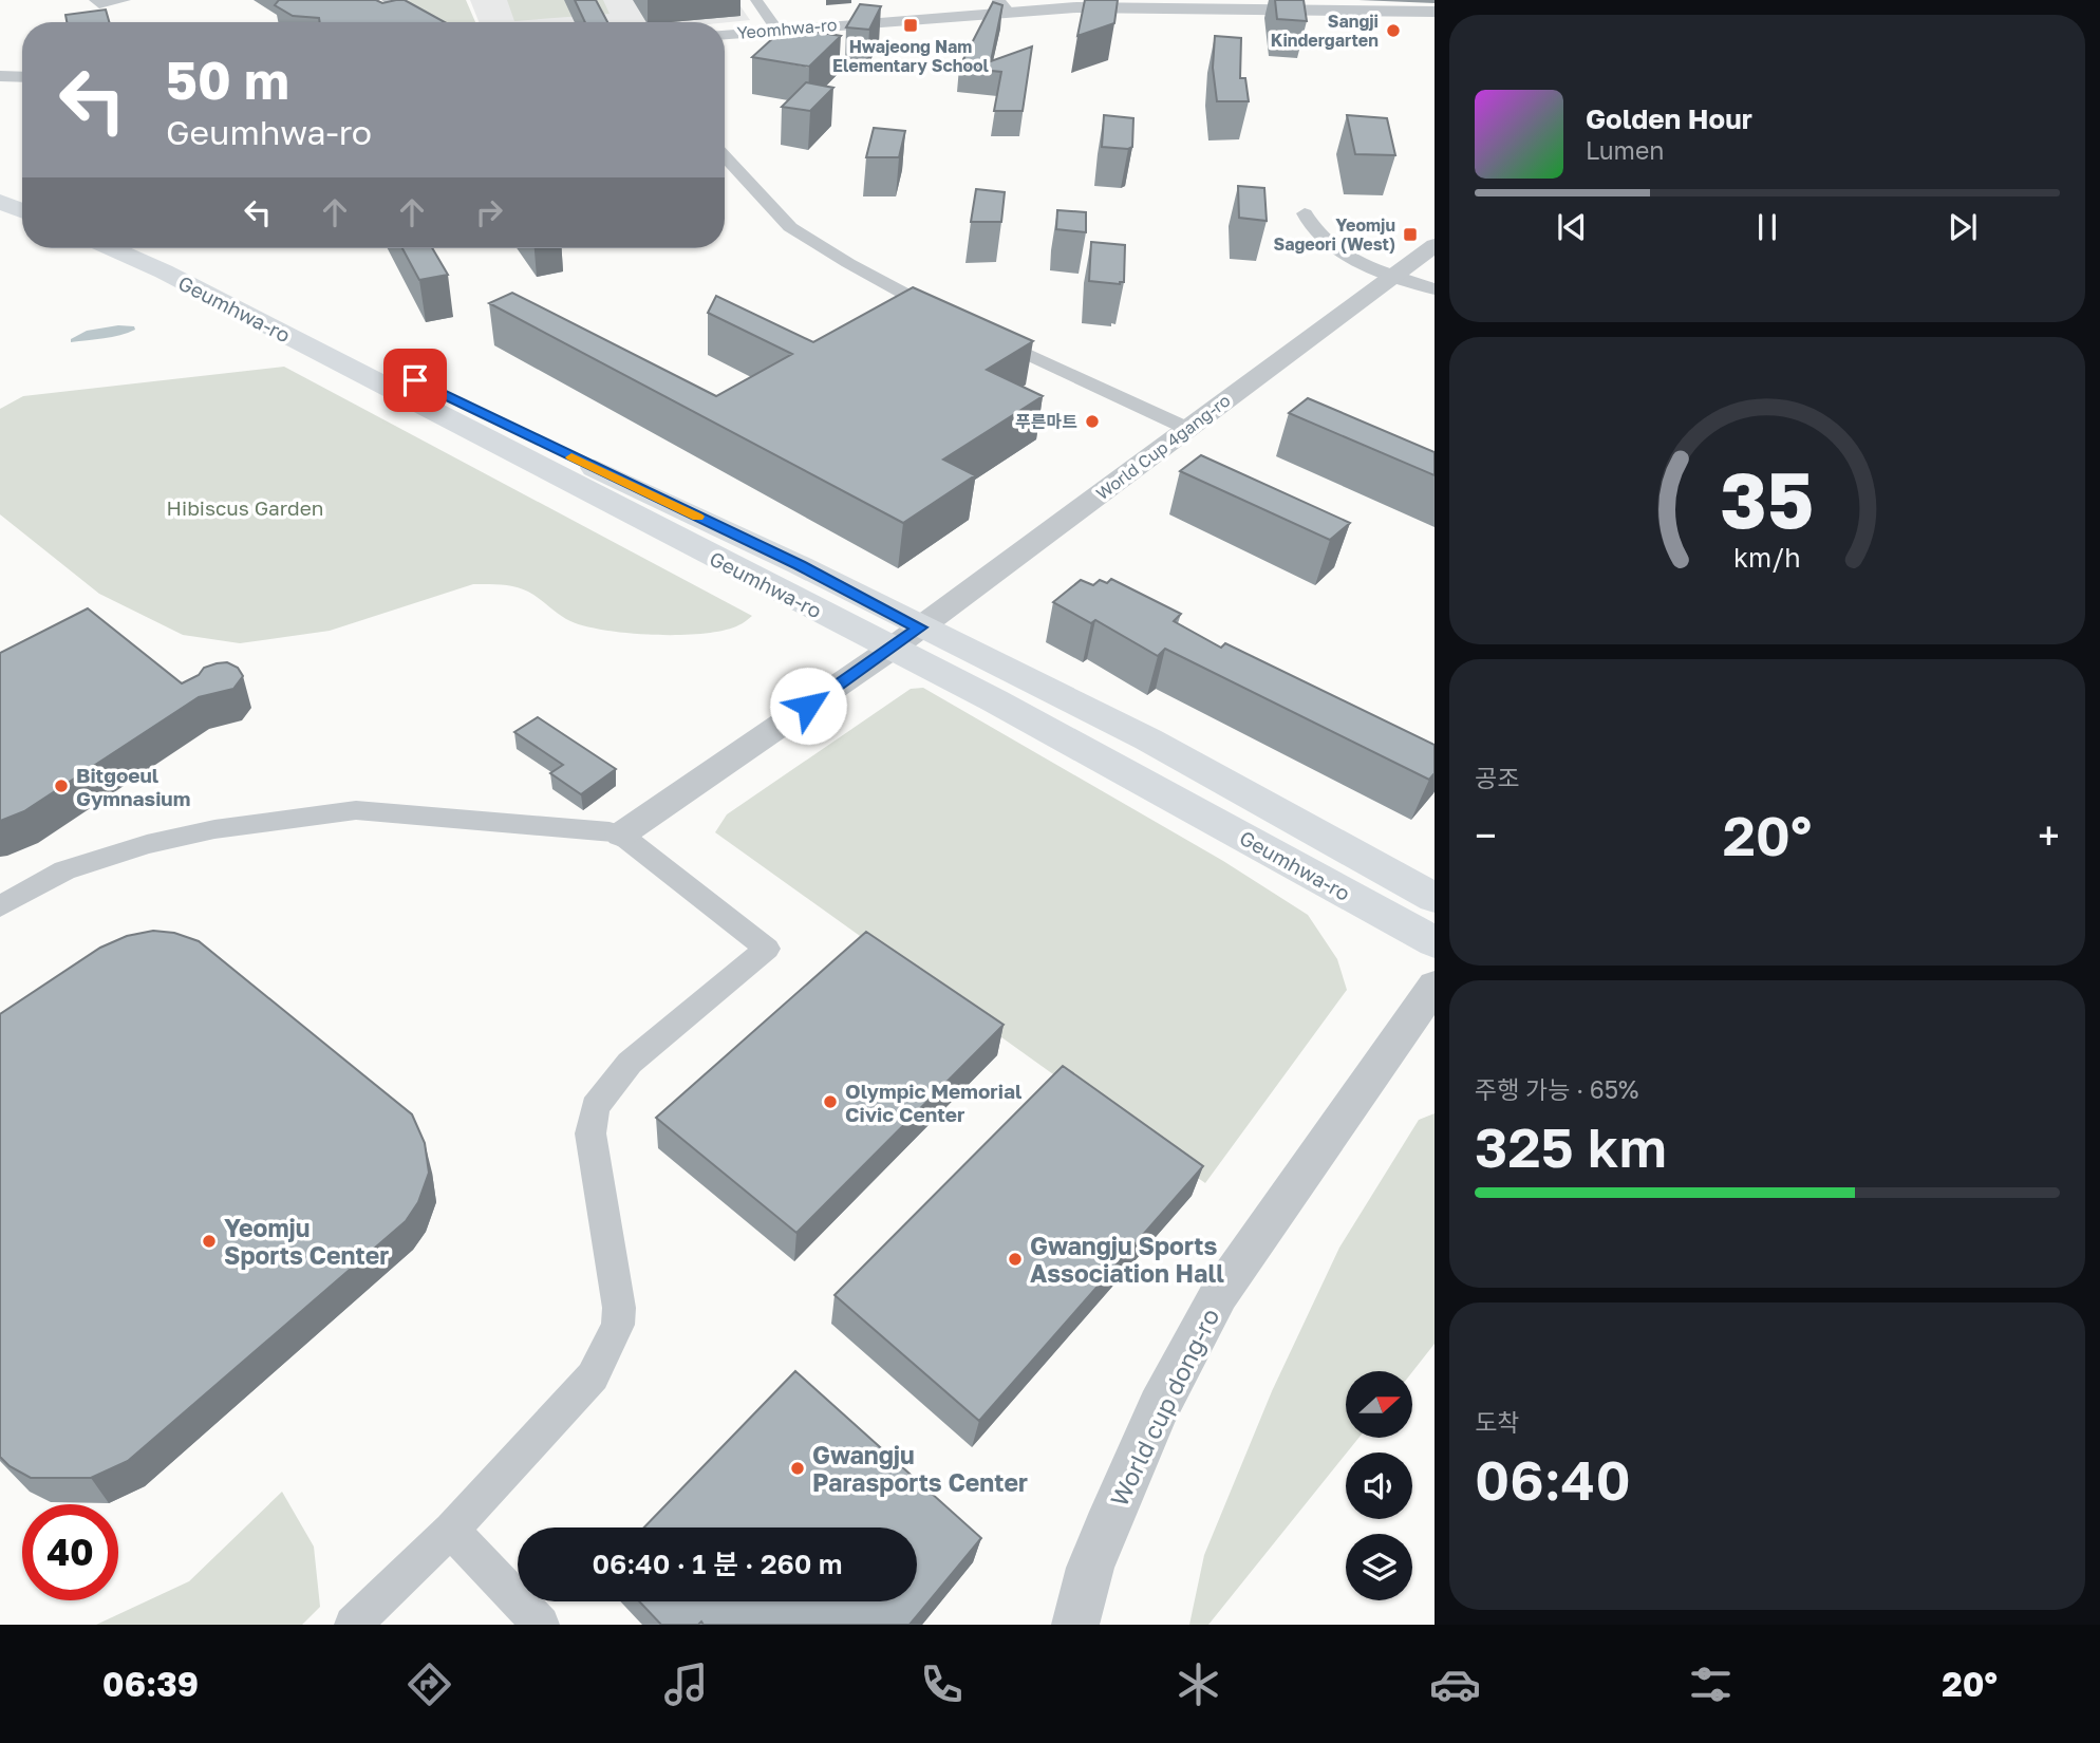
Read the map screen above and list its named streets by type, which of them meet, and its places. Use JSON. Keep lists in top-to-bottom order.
{
  "streets": {
    "main road": ["Geumhwa-ro"],
    "street": ["Yeomhwa-ro", "World Cup 4gang-ro", "World cup dong-ro"]
  },
  "crossings": [
    ["Geumhwa-ro", "World Cup 4gang-ro"]
  ],
  "parks": ["Hibiscus Garden"],
  "places": {
    "transit": ["Hwajeong Nam Elementary School", "Yeomju Sageori (West)"],
    "other": [
      "Sangji Kindergarten",
      "푸른마트",
      "Bitgoeul Gymnasium",
      "Olympic Memorial Civic Center",
      "Yeomju Sports Center",
      "Gwangju Sports Association Hall",
      "Gwangju Parasports Center"
    ]
  },
  "north": "right",
  "page": {
    "turn": ["50 m", "Geumhwa-ro"],
    "song": ["Golden Hour", "Lumen"],
    "tile": [
      "공조",
      ["주행 가능 · 65%", "325 km"],
      ["도착", "06:40"]
    ],
    "heat": ["−", "20°", "+"],
    "limit": "40",
    "trip": "06:40 · 1 분 · 260 m",
    "tabs": ["06:39", "20°"],
    "gauge": ["35", "km/h"]
  }
}
